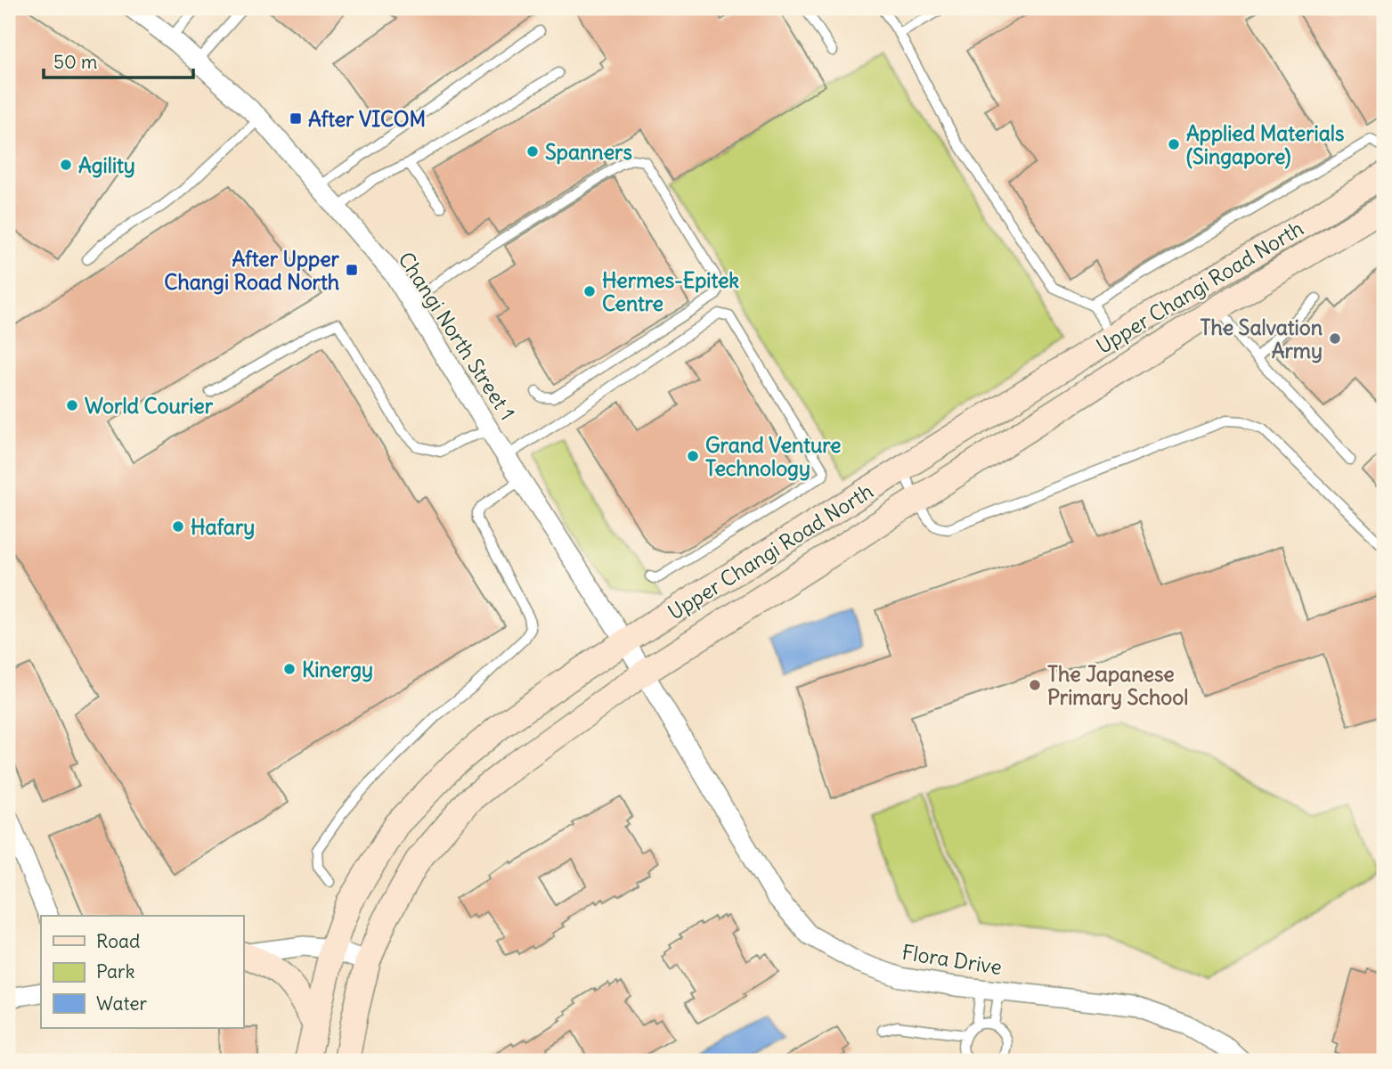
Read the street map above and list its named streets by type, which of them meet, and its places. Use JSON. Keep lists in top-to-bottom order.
{
  "streets": {
    "street": ["Upper Changi Road North", "Changi North Street 1", "Flora Drive"]
  },
  "crossings": [
    ["Upper Changi Road North", "Changi North Street 1"],
    ["Upper Changi Road North", "Flora Drive"],
    ["Changi North Street 1", "Flora Drive"]
  ],
  "places": {
    "transit": ["After VICOM", "After Upper Changi Road North"],
    "other": [
      "Applied Materials (Singapore)",
      "Spanners",
      "Agility",
      "Hermes-Epitek Centre",
      "The Salvation Army",
      "World Courier",
      "Grand Venture Technology",
      "Hafary",
      "Kinergy",
      "The Japanese Primary School"
    ]
  },
  "legend": ["Road", "Park", "Water"],
  "scale_bar": "50 m"
}
